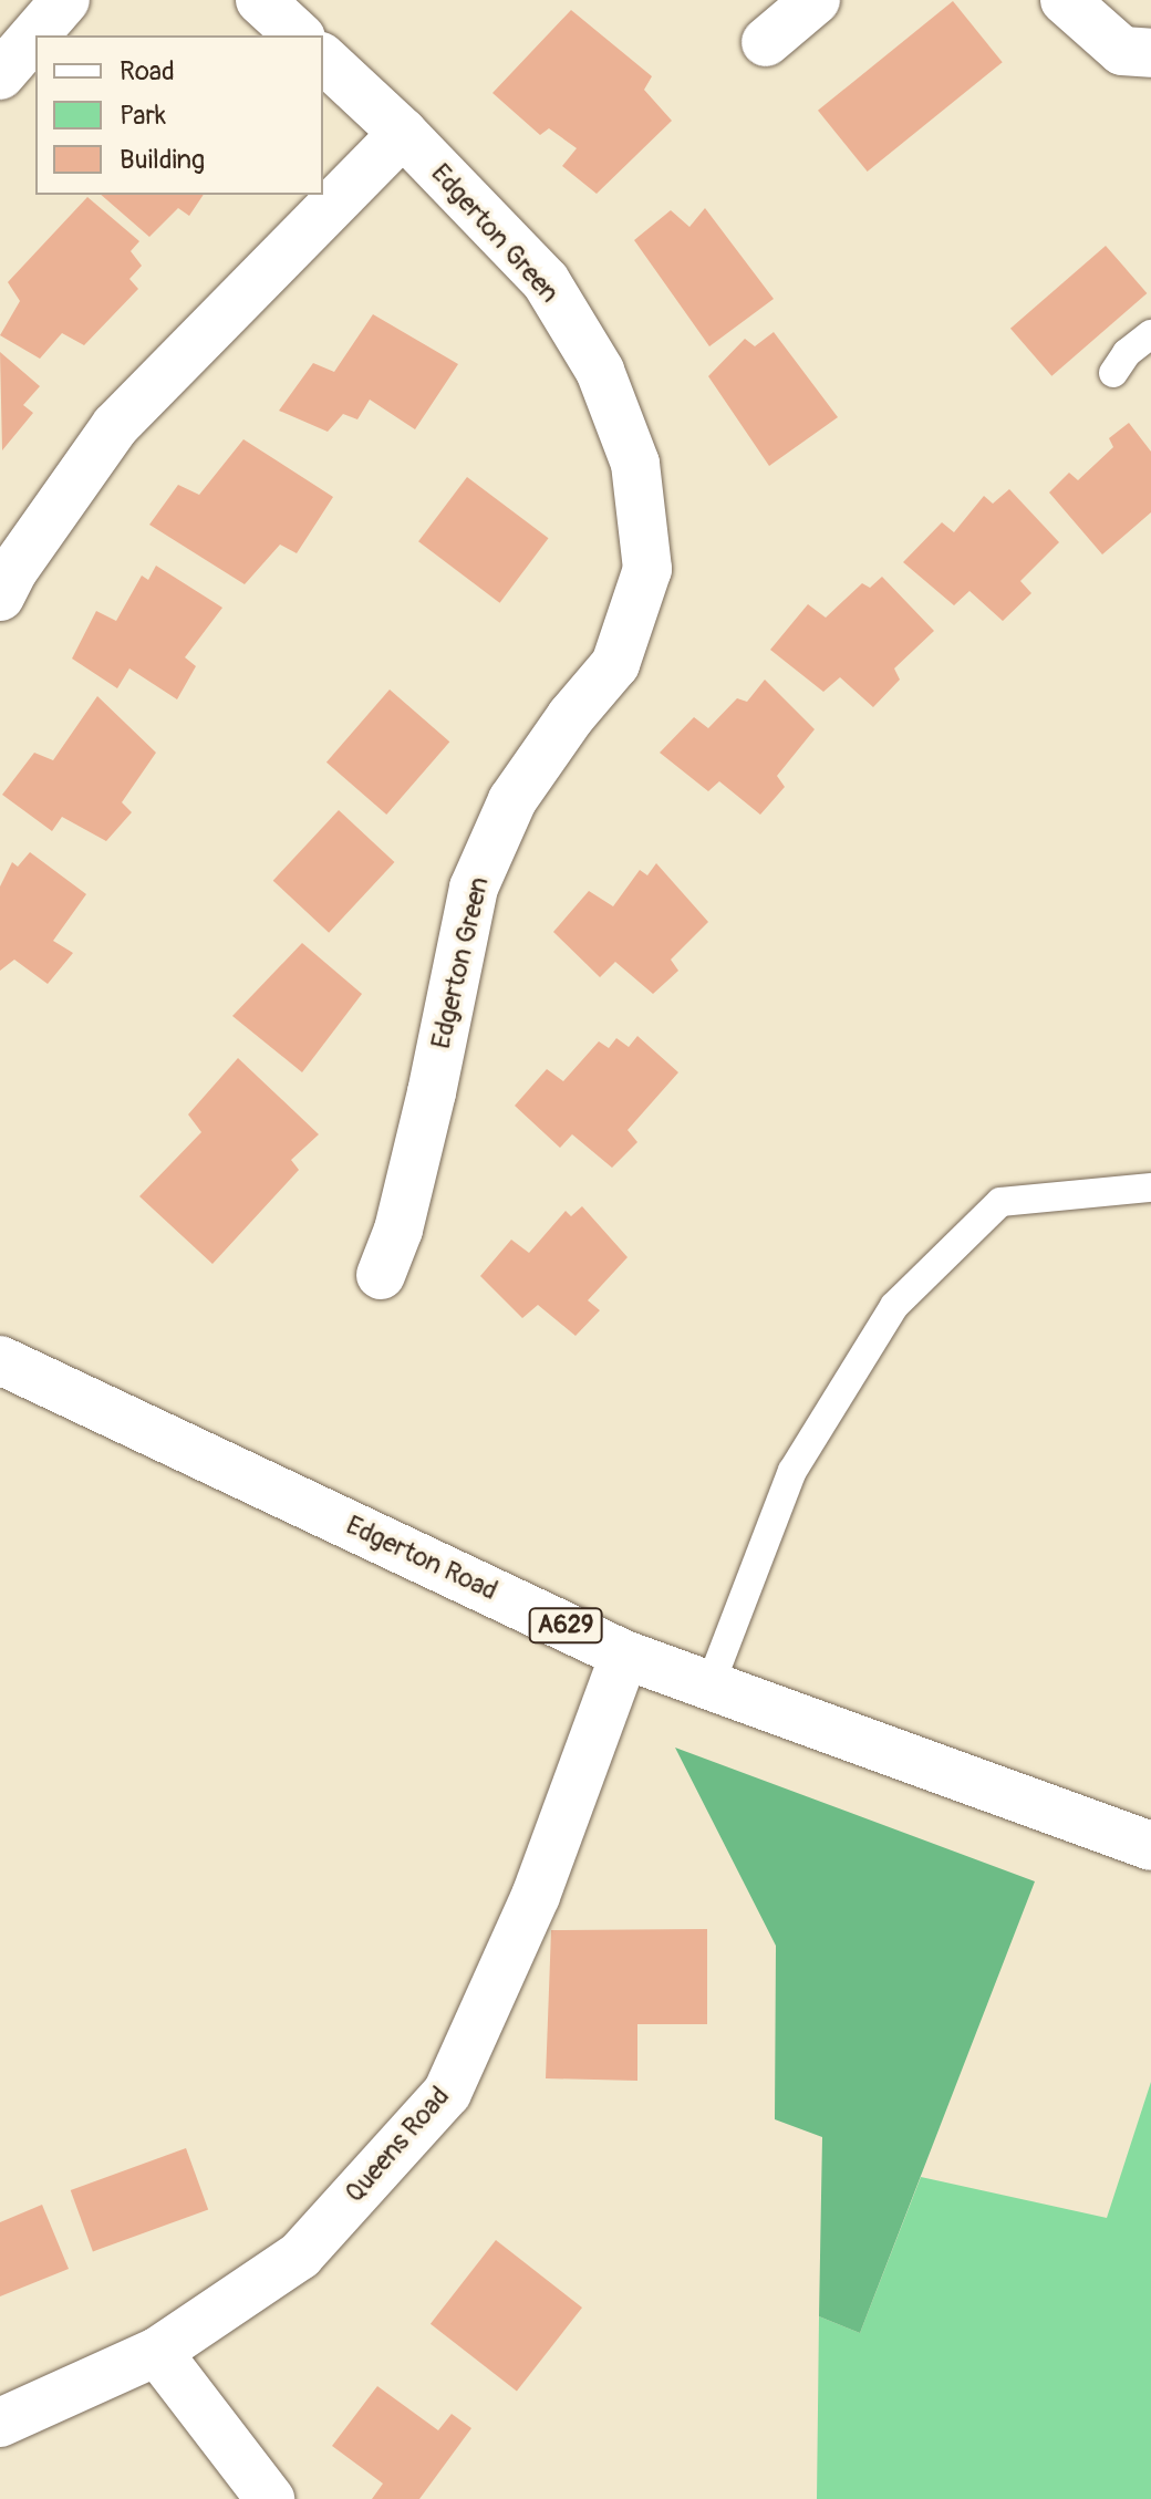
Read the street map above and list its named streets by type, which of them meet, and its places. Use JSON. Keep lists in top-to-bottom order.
{
  "streets": {
    "main road": [
      "Edgerton Green",
      "Edgerton Road",
      "A629",
      "Queens Road"
    ]
  },
  "crossings": [
    ["Edgerton Road", "Queens Road"]
  ],
  "legend": ["Road", "Park", "Building"]
}
